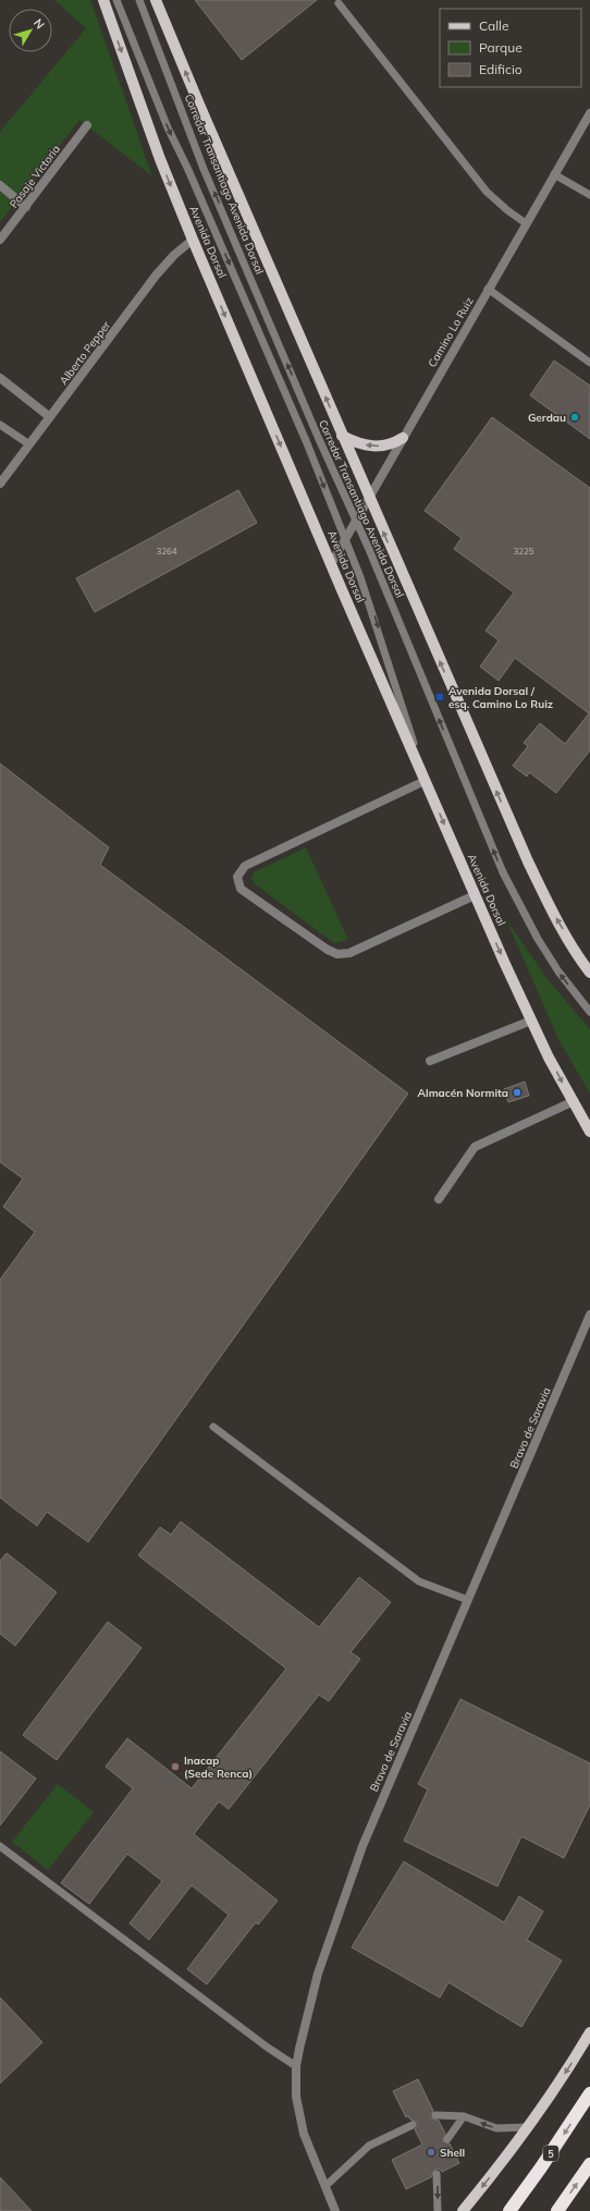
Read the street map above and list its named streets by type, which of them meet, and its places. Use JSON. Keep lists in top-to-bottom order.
{
  "streets": {
    "highway": ["5"],
    "main road": ["Avenida Dorsal"],
    "street": [
      "Pasaje Victoria",
      "Camino Lo Ruiz",
      "Alberto Pepper",
      "Bravo de Saravia"
    ],
    "lane": ["Corredor Transantiago Avenida Dorsal"]
  },
  "crossings": [
    ["Corredor Transantiago Avenida Dorsal", "Avenida Dorsal"],
    ["Corredor Transantiago Avenida Dorsal", "Camino Lo Ruiz"],
    ["Avenida Dorsal", "Camino Lo Ruiz"],
    ["Avenida Dorsal", "Alberto Pepper"]
  ],
  "places": {
    "other": [
      "Gerdau",
      "Almacén Normita",
      "Inacap (Sede Renca)",
      "Shell"
    ],
    "transit": ["Avenida Dorsal / esq. Camino Lo Ruiz"]
  },
  "house_numbers": ["3264", "3225"],
  "legend": ["Calle", "Parque", "Edificio"],
  "north": "top right"
}
